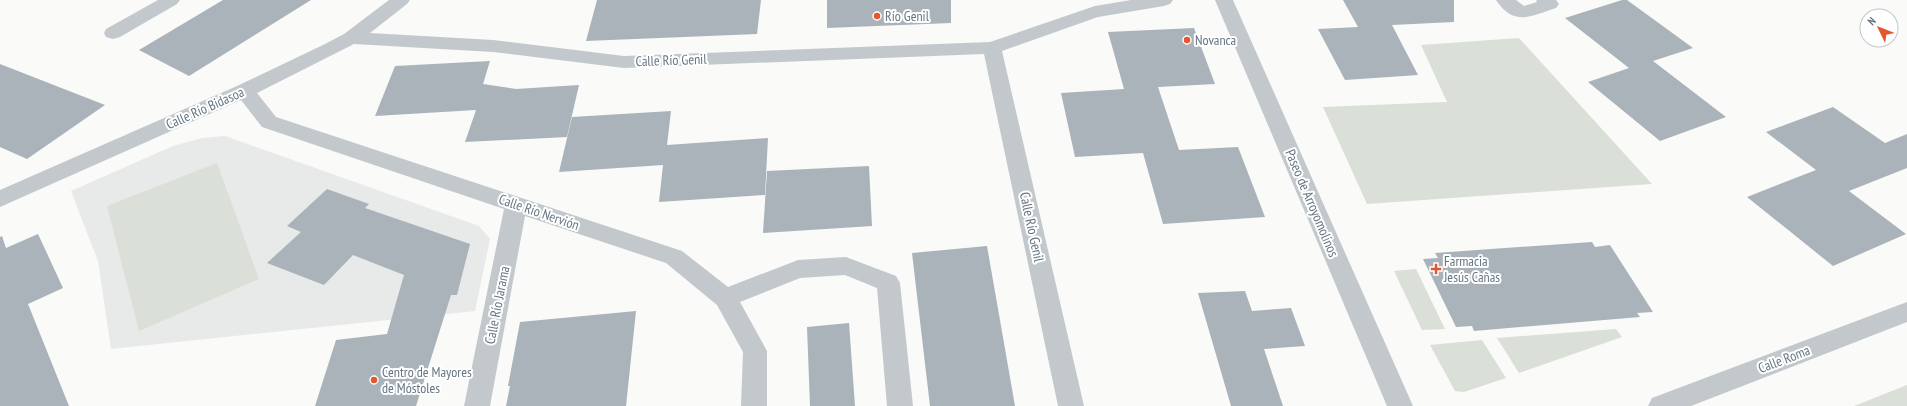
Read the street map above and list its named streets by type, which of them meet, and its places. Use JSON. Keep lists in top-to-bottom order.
{
  "streets": {
    "street": [
      "Calle Río Genil",
      "Calle Río Bidasoa",
      "Paseo de Arroyomolinos",
      "Calle Río Nervión",
      "Calle Río Jarama",
      "Calle Roma"
    ]
  },
  "crossings": [
    ["Calle Río Genil", "Calle Río Bidasoa"],
    ["Calle Río Bidasoa", "Calle Río Nervión"],
    ["Calle Río Nervión", "Calle Río Jarama"]
  ],
  "places": {
    "other": ["Río Genil", "Novanca", "Centro de Mayores de Móstoles"],
    "health": ["Farmacia Jesús Cañas"]
  },
  "north": "top left"
}
